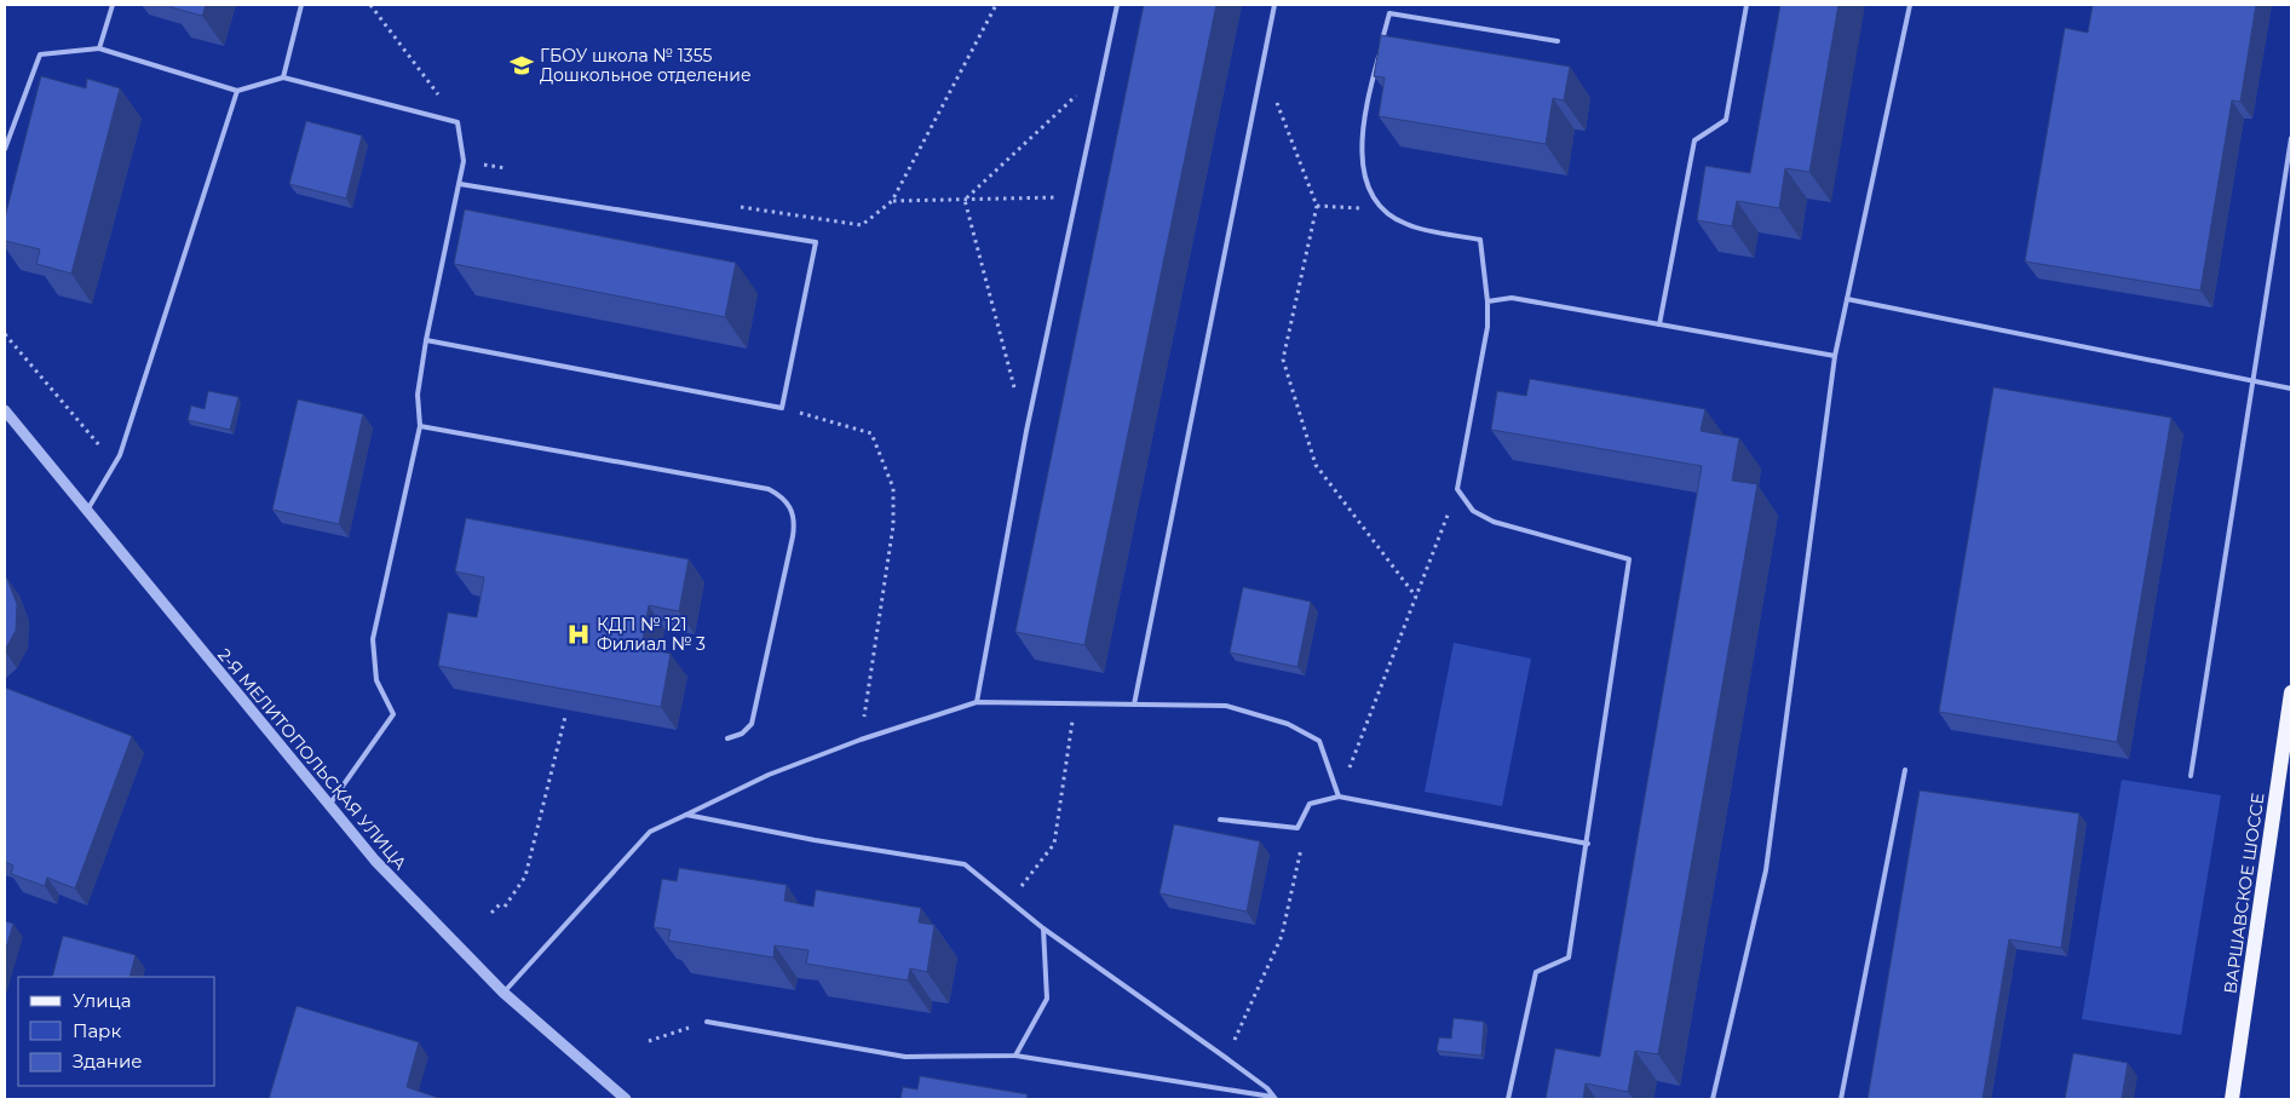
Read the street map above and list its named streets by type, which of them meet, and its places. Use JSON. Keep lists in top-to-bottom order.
{
  "streets": {
    "main road": ["ВАРШАВСКОЕ ШОССЕ"],
    "street": ["2-Я МЕЛИТОПОЛЬСКАЯ УЛИЦА"]
  },
  "places": {
    "school or university": ["ГБОУ школа № 1355 Дошкольное отделение"],
    "hospital": ["КДП № 121 Филиал № 3"]
  },
  "legend": ["Улица", "Парк", "Здание"]
}
